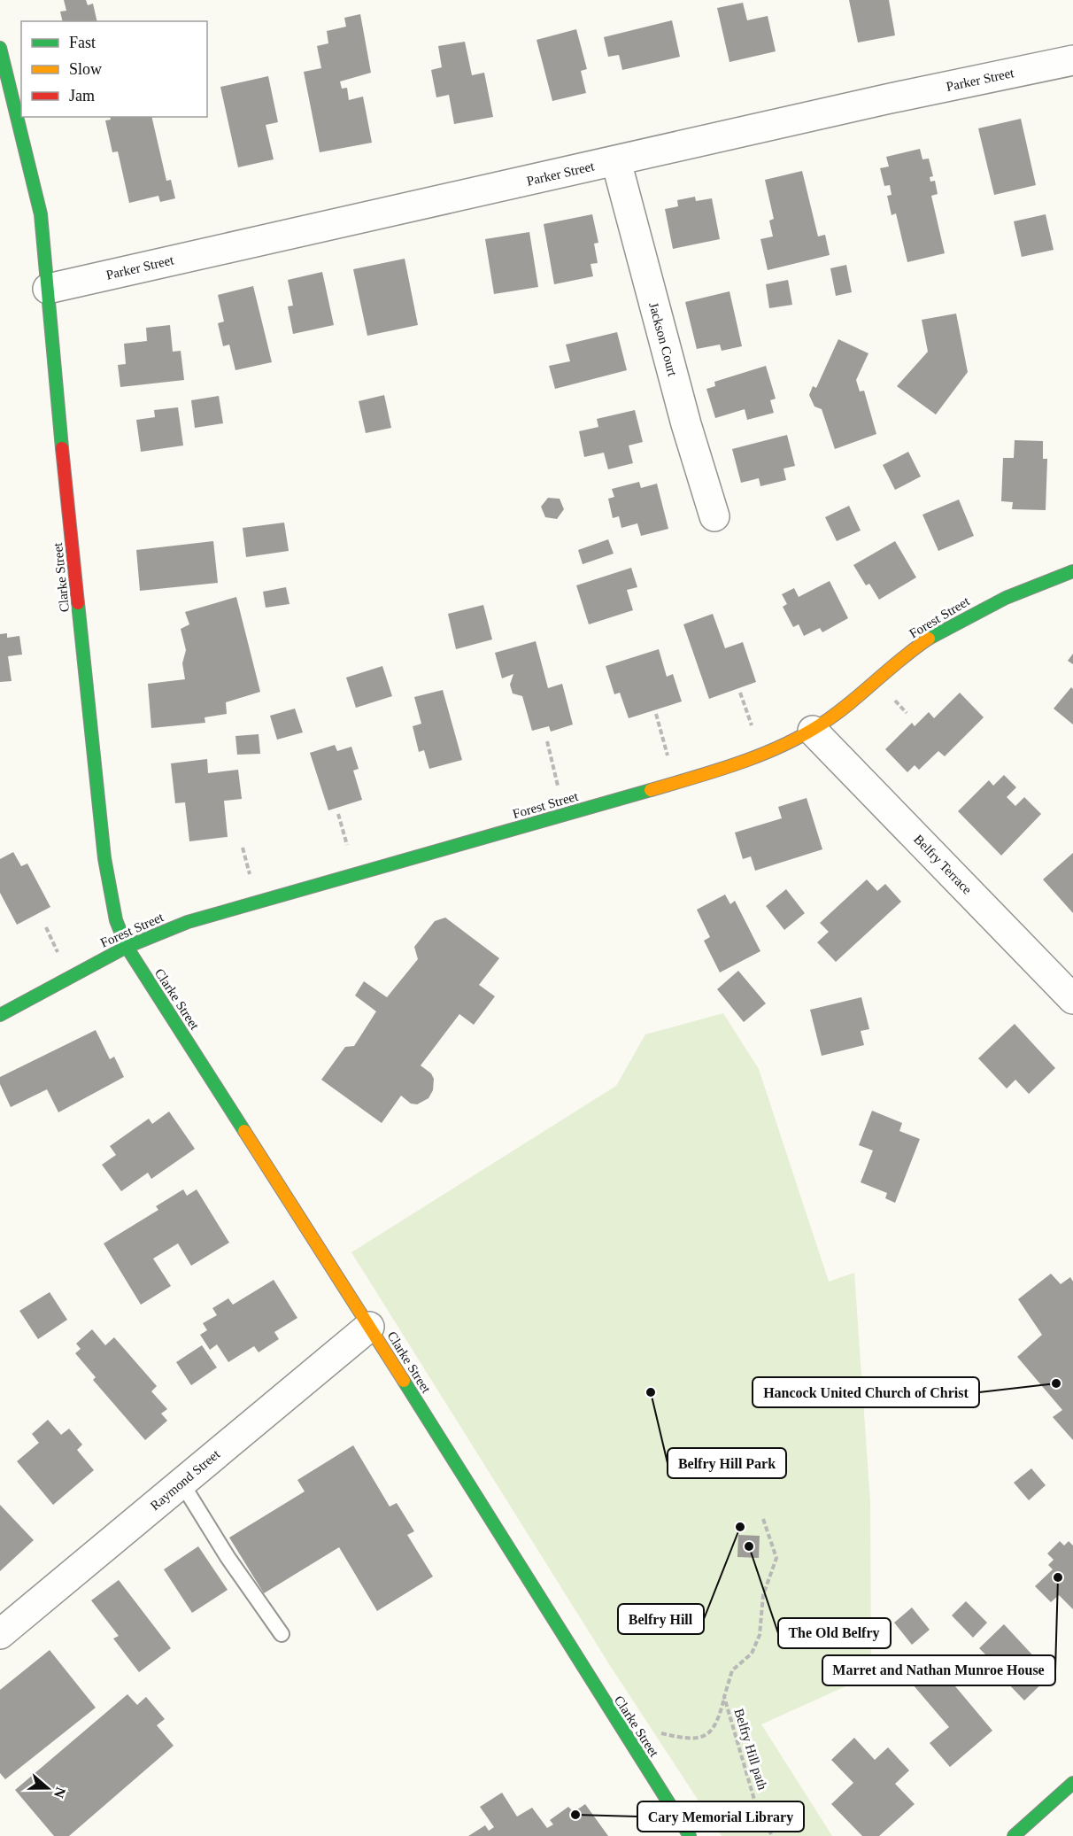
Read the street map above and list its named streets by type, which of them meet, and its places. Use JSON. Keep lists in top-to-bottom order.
{
  "streets": {
    "street": [
      "Parker Street",
      "Jackson Court",
      "Clarke Street",
      "Forest Street",
      "Belfry Terrace",
      "Raymond Street"
    ],
    "path": ["Belfry Hill path"]
  },
  "crossings": [
    ["Parker Street", "Jackson Court"],
    ["Parker Street", "Clarke Street"],
    ["Clarke Street", "Forest Street"],
    ["Clarke Street", "Raymond Street"],
    ["Clarke Street", "Belfry Hill path"],
    ["Forest Street", "Belfry Terrace"]
  ],
  "places": [
    "Hancock United Church of Christ",
    "Belfry Hill Park",
    "Belfry Hill",
    "The Old Belfry",
    "Marret and Nathan Munroe House",
    "Cary Memorial Library"
  ],
  "legend": ["Fast", "Slow", "Jam"],
  "north": "right"
}
